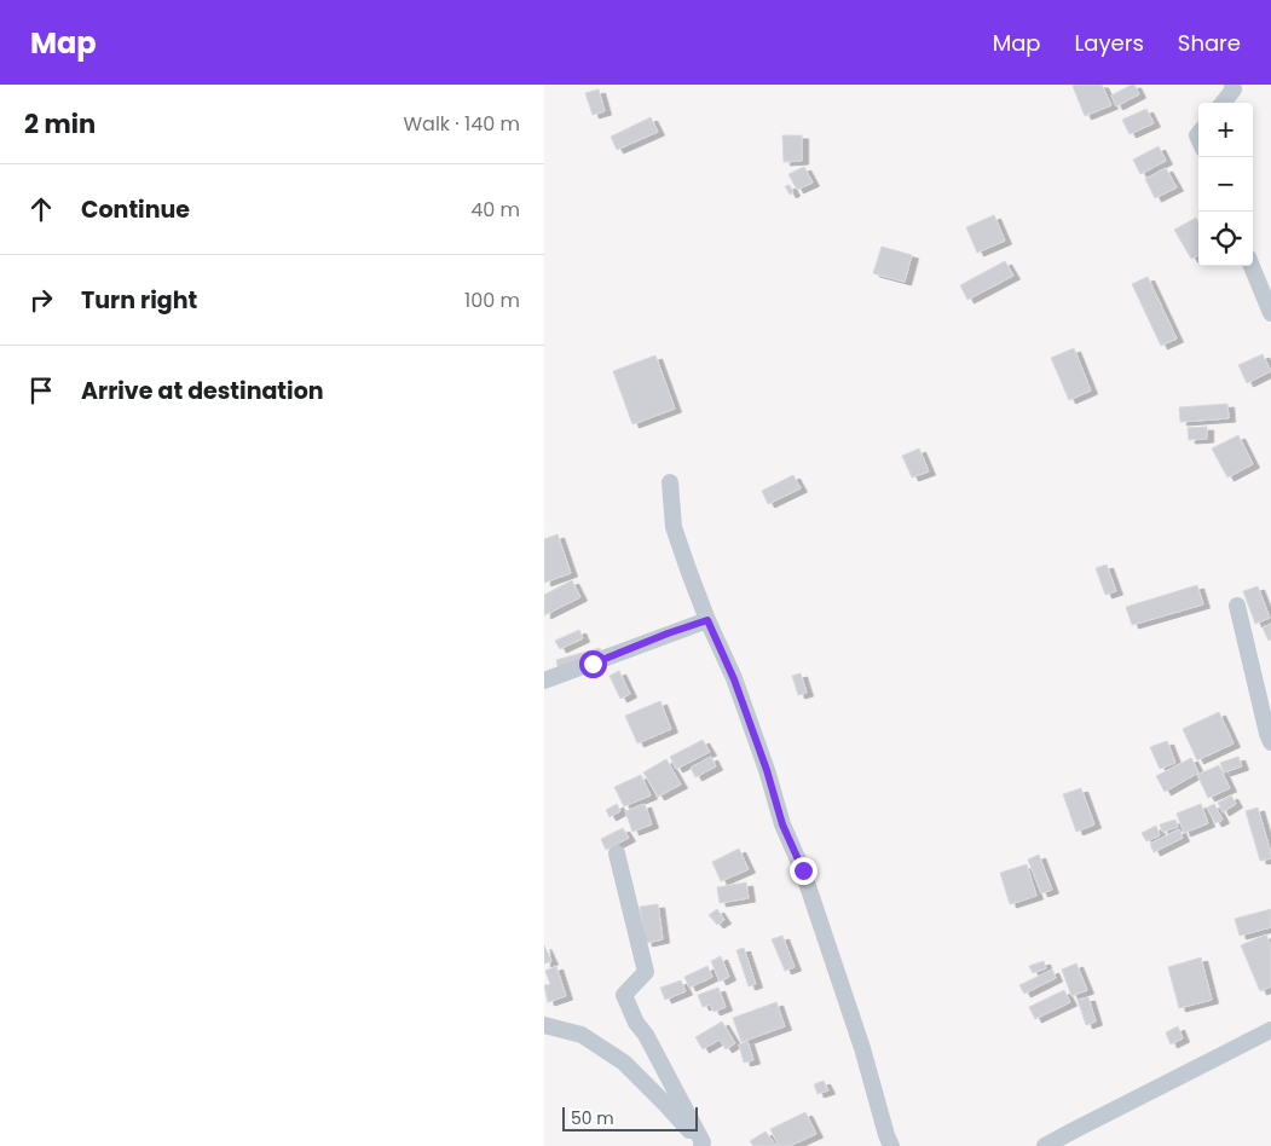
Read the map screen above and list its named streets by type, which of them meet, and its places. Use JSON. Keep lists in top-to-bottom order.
{
  "scale_bar": "50 m",
  "page": {
    "header": "Map",
    "nav": ["Map", "Layers", "Share"],
    "heading": ["2 min", "Walk · 140 m"],
    "map_buttons": ["+", "−"],
    "list": [
      ["Continue", "40 m"],
      ["Turn right", "100 m"],
      "Arrive at destination"
    ],
    "scale": "50 m"
  }
}
